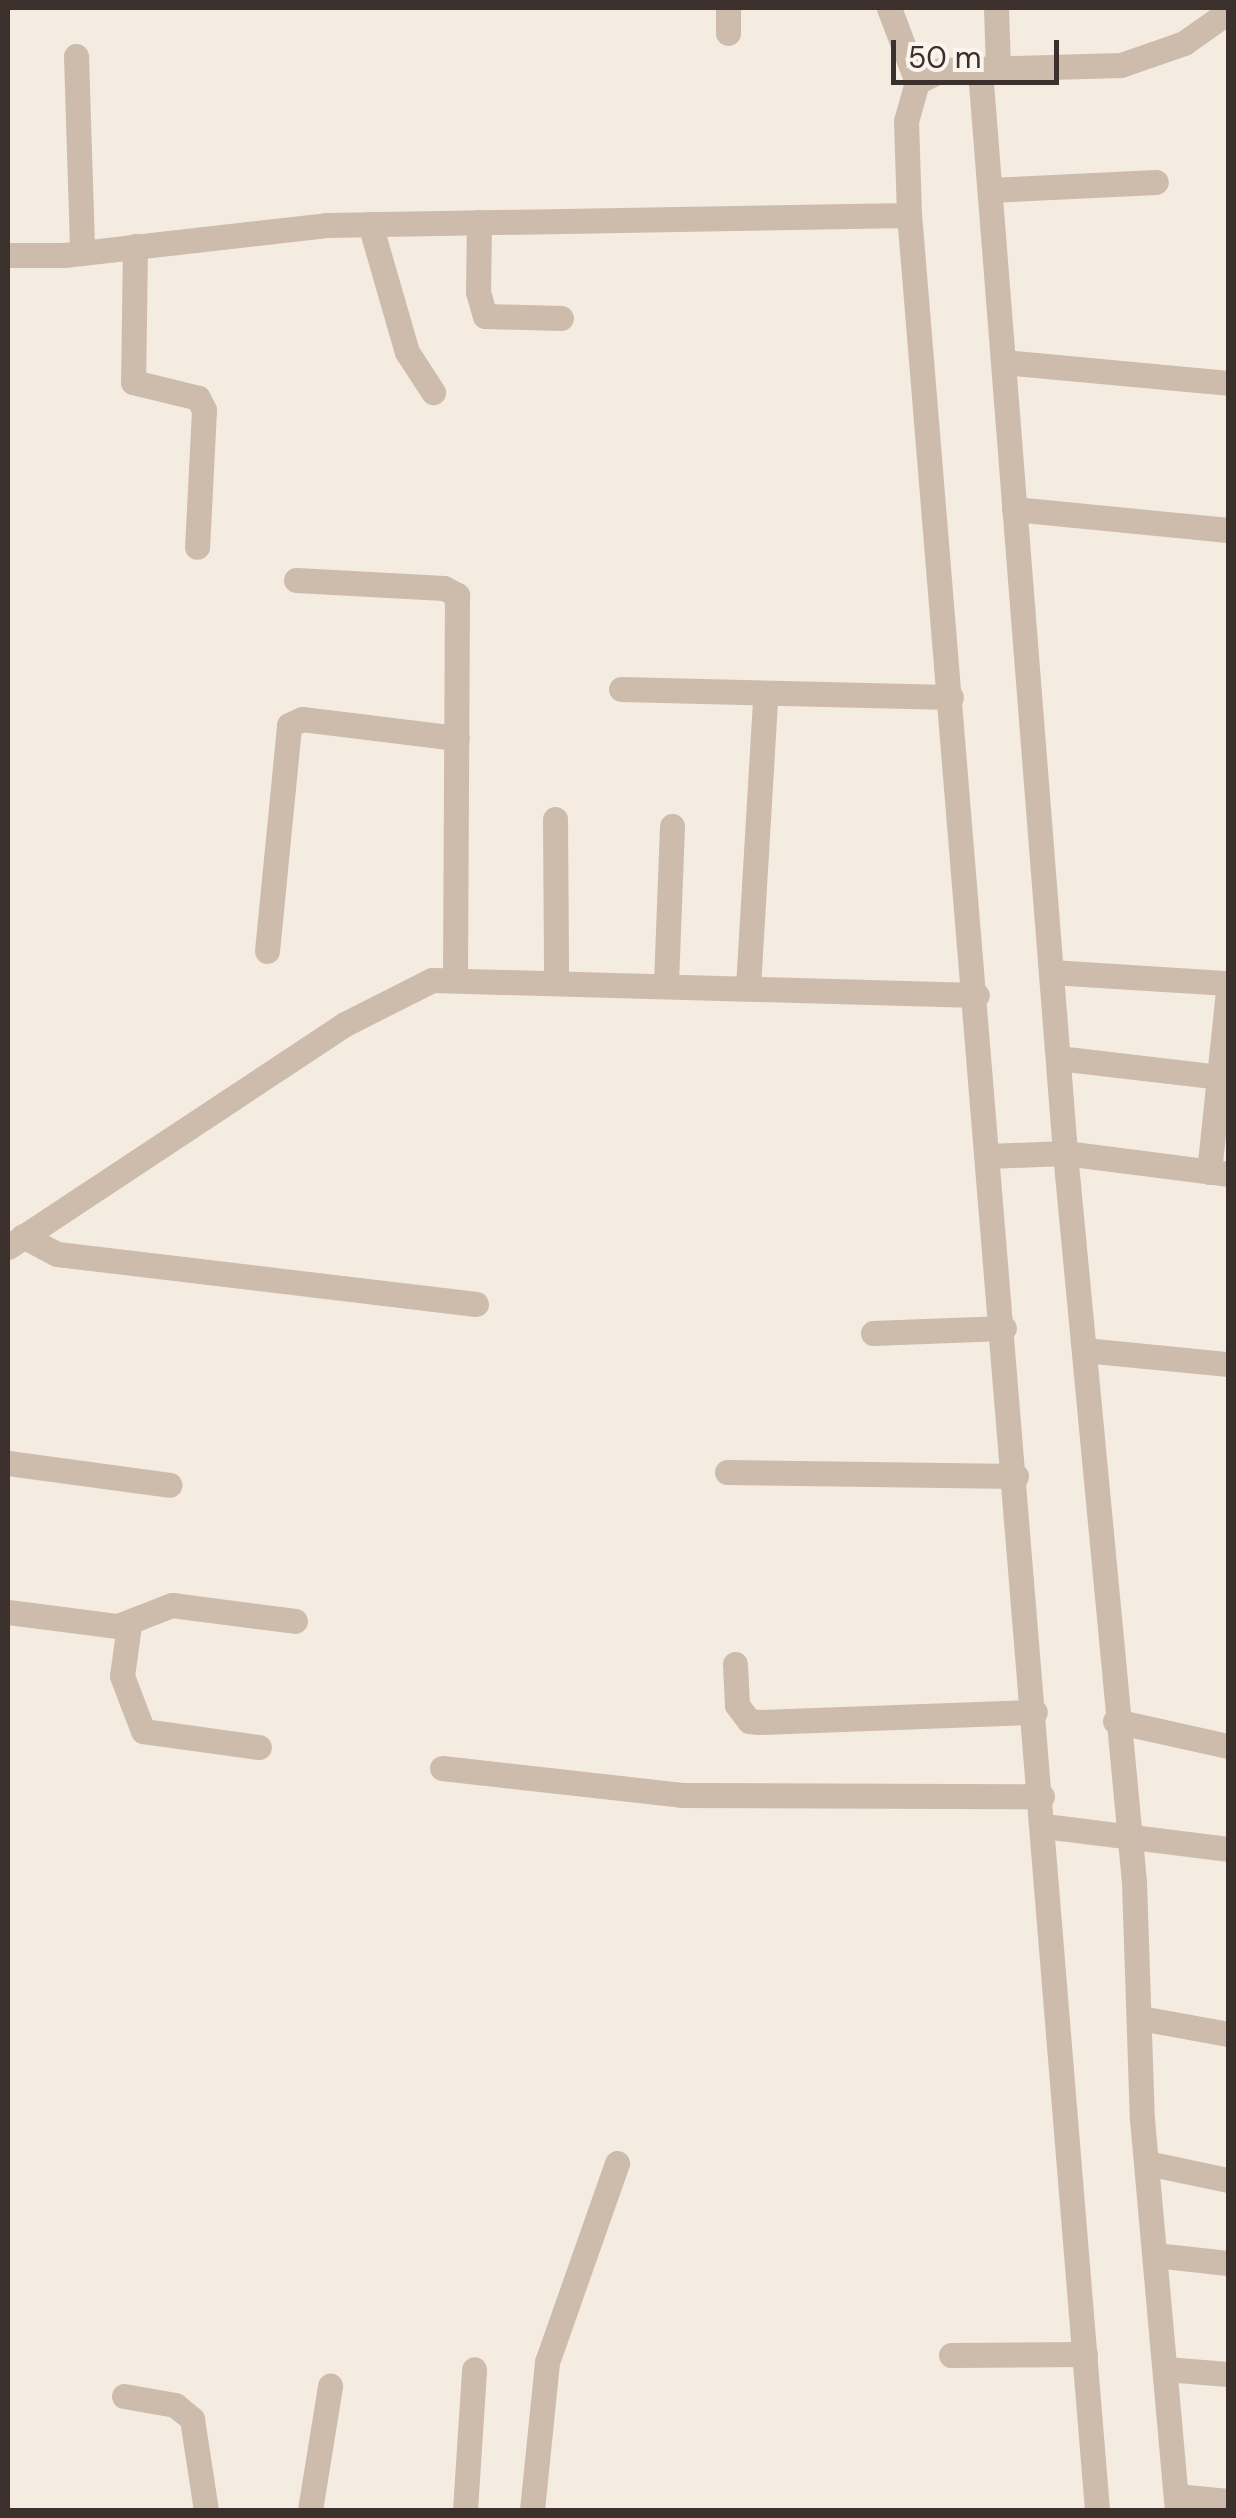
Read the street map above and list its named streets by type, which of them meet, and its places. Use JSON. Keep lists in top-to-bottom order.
{
  "scale_bar": "50 m"
}
